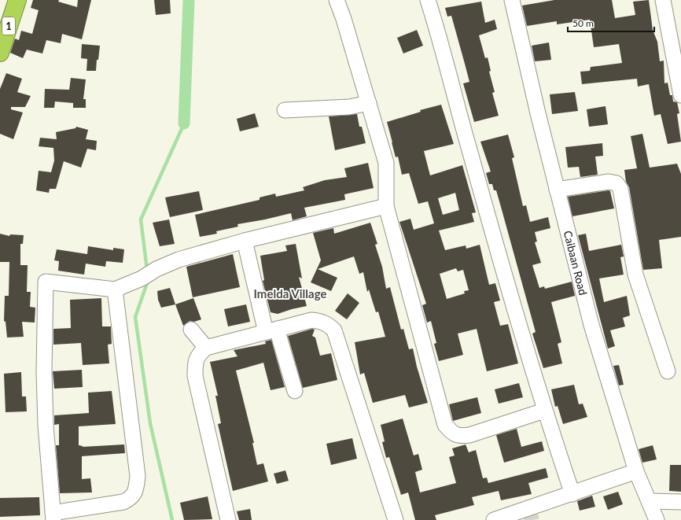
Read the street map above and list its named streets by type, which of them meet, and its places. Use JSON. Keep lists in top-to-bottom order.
{
  "streets": {
    "highway": ["1"],
    "street": ["Caibaan Road"]
  },
  "districts": ["Imelda Village"],
  "scale_bar": "50 m"
}
